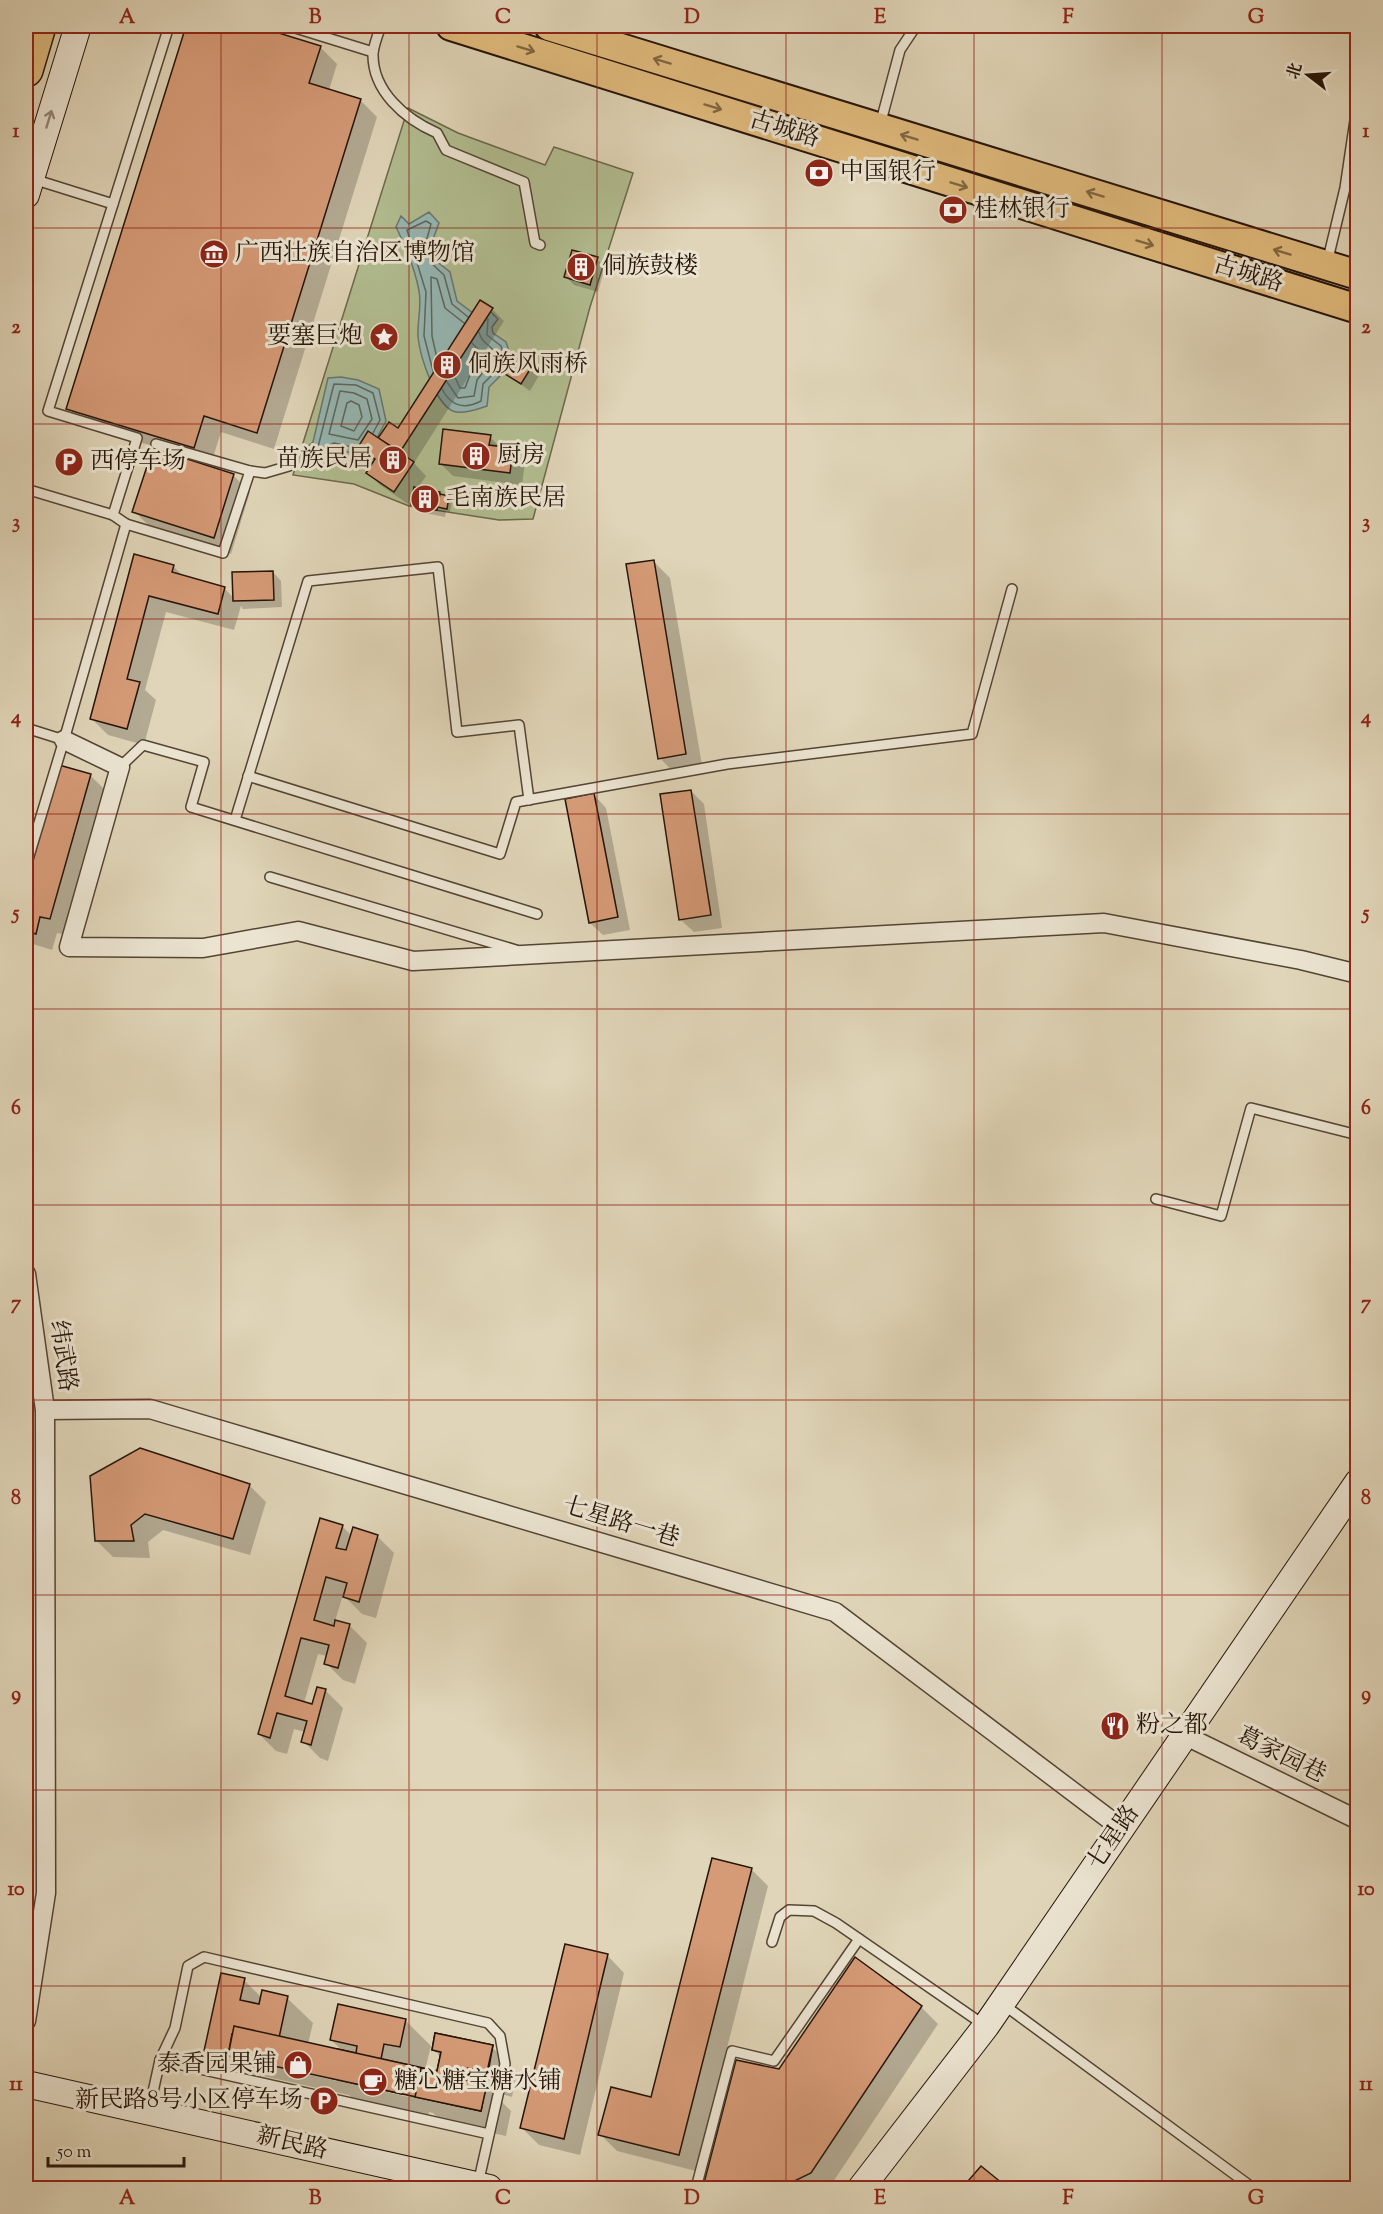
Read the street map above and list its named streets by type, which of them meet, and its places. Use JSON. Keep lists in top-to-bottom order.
{
  "streets": {
    "main road": ["古城路", "七星路", "新民路"],
    "street": ["纬武路", "七星路一巷", "葛家园巷"]
  },
  "crossings": [
    ["纬武路", "七星路一巷"],
    ["七星路一巷", "七星路"],
    ["葛家园巷", "七星路"]
  ],
  "places": {
    "bank": ["中国银行", "桂林银行"],
    "museum": ["广西壮族自治区博物馆"],
    "building": [
      "侗族鼓楼",
      "侗族风雨桥",
      "厨房",
      "苗族民居",
      "毛南族民居"
    ],
    "place": ["要塞巨炮"],
    "parking": ["西停车场", "新民路8号小区停车场"],
    "restaurant": ["粉之都"],
    "shop": ["泰香园果铺"],
    "cafe": ["糖心糖宝糖水铺"]
  },
  "scale_bar": "50 m",
  "north": "left",
  "grid": {
    "columns": [
      "A",
      "B",
      "C",
      "D",
      "E",
      "F",
      "G"
    ],
    "rows": [
      "1",
      "2",
      "3",
      "4",
      "5",
      "6",
      "7",
      "8",
      "9",
      "10",
      "11"
    ]
  }
}
